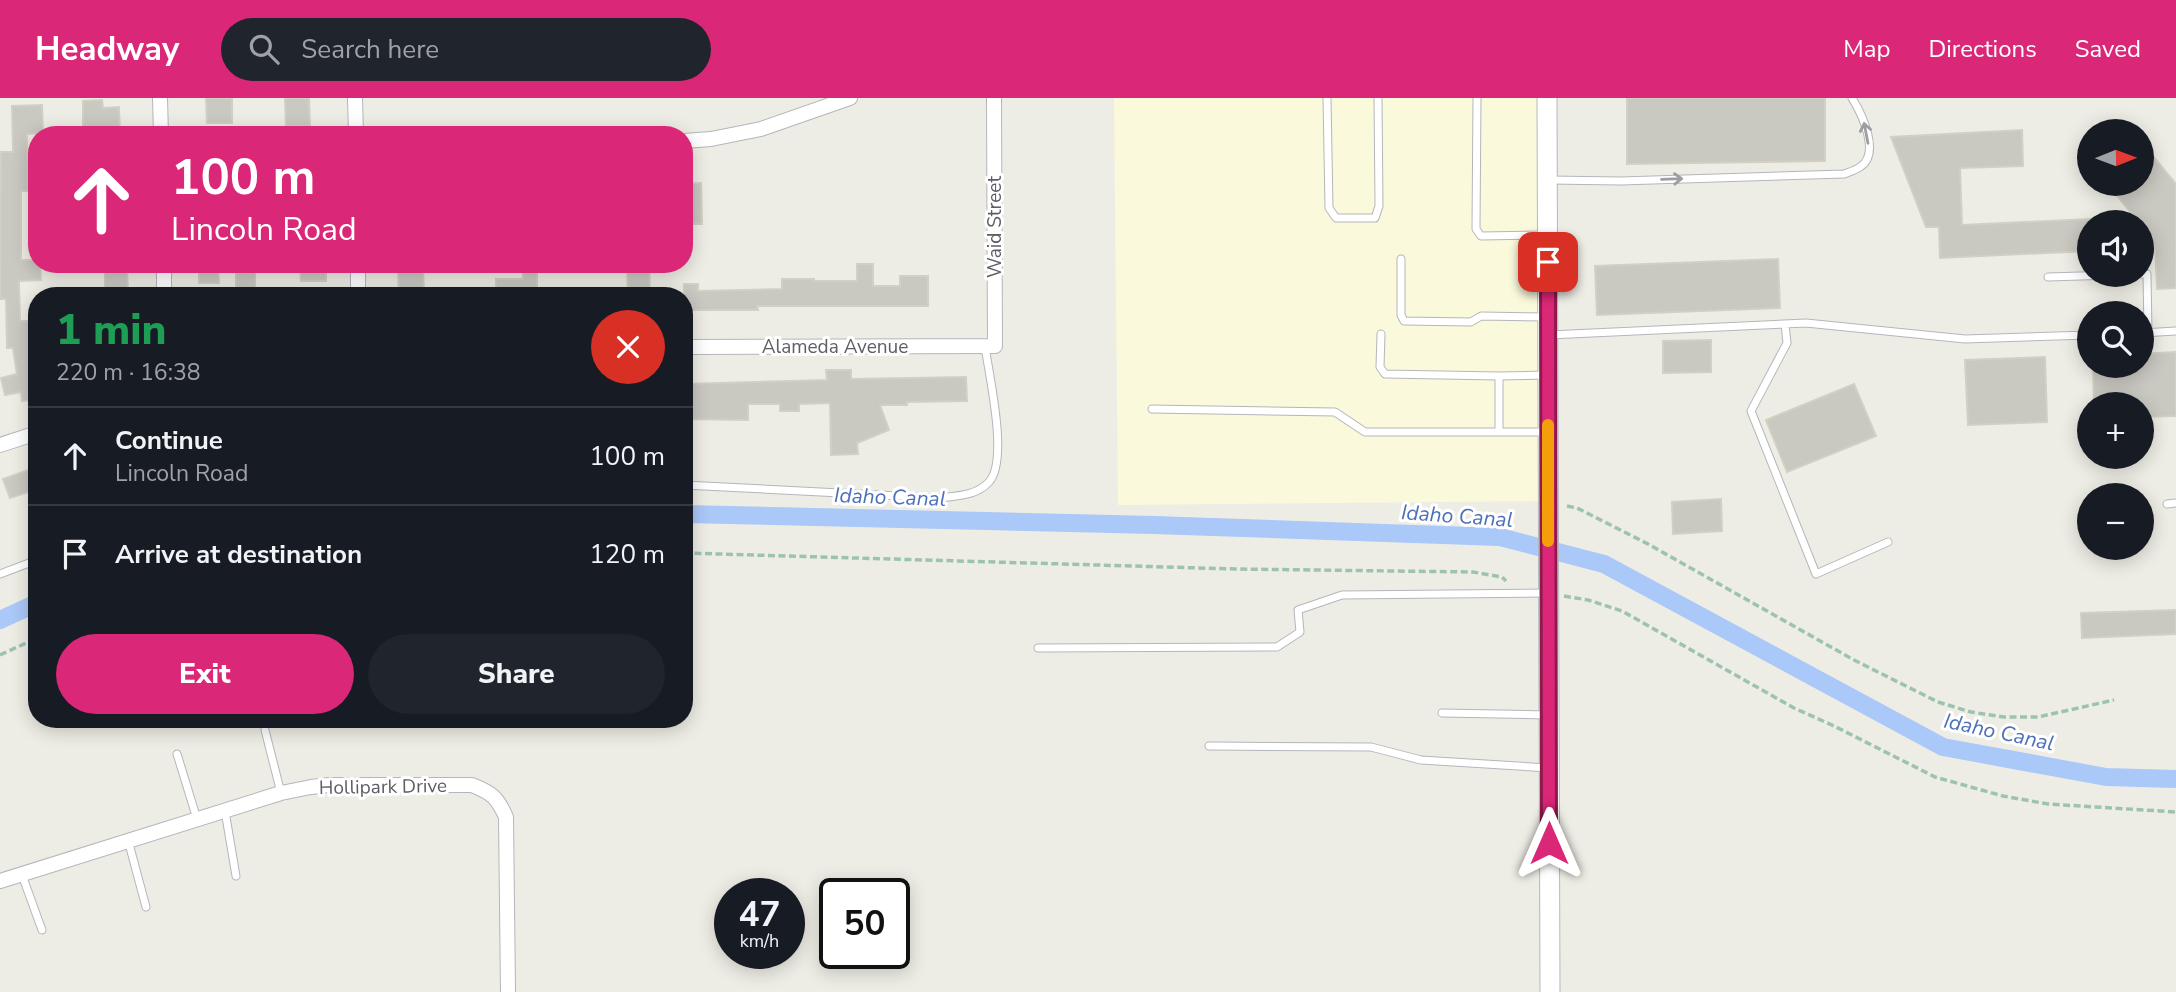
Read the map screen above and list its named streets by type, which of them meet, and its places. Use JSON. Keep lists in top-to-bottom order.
{
  "streets": {
    "street": ["Waid Street", "Alameda Avenue", "Hollipark Drive"]
  },
  "crossings": [
    ["Waid Street", "Alameda Avenue"]
  ],
  "water": ["Idaho Canal"],
  "north": "right",
  "page": {
    "header": "Headway",
    "search": "Search here",
    "nav": ["Map", "Directions", "Saved"],
    "map_buttons": ["+", "−"],
    "turn": ["100 m", "Lincoln Road"],
    "heading": ["1 min", "220 m · 16:38"],
    "list": [
      {
        "name": "Continue",
        "note": "Lincoln Road",
        "value": "100 m"
      },
      {
        "name": "Arrive at destination",
        "value": "120 m"
      }
    ],
    "buttons": ["Exit", "Share"],
    "speed": "47 km/h",
    "limit": "50"
  }
}
